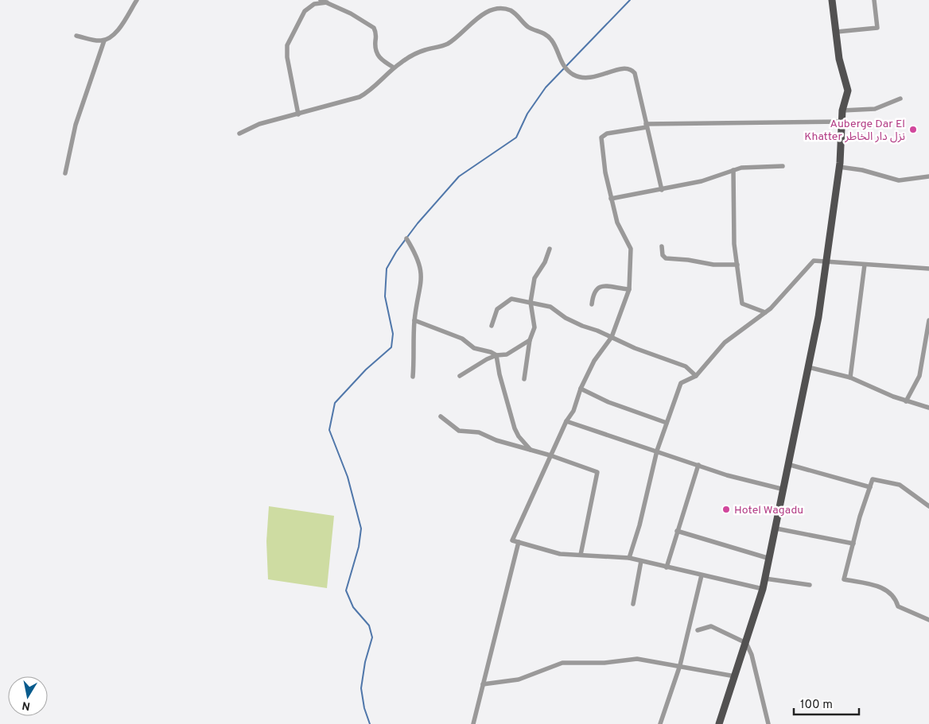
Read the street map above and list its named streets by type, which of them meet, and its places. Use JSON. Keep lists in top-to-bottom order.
{
  "places": ["Auberge Dar El Khatter نزل دار الخاطر", "Hotel Wagadu"],
  "scale_bar": "100 m",
  "north": "bottom"
}
